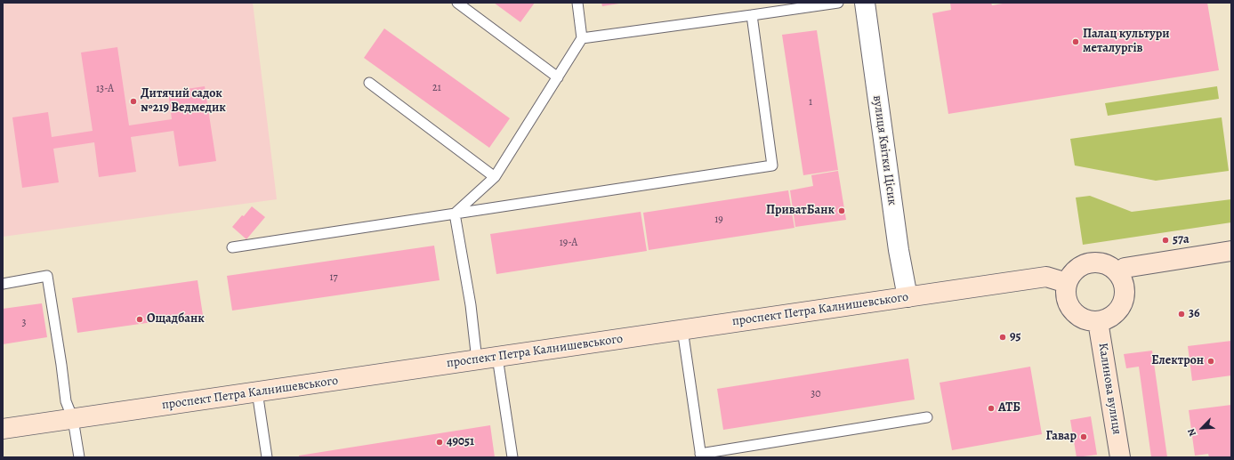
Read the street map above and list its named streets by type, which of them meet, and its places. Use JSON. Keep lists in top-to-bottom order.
{
  "streets": {
    "street": ["вулиця Квітки Цісик", "проспект Петра Калнишевського", "Калинова вулиця"]
  },
  "crossings": [
    ["вулиця Квітки Цісик", "проспект Петра Калнишевського"],
    ["проспект Петра Калнишевського", "Калинова вулиця"]
  ],
  "places": [
    "Палац культури металургів",
    "Дитячий садок №219 Ведмедик",
    "ПриватБанк",
    "57а",
    "36",
    "Ощадбанк",
    "95",
    "Електрон",
    "АТБ",
    "Гавар",
    "49051"
  ],
  "house_numbers": [
    "21",
    "13-А",
    "1",
    "19",
    "19-A",
    "17",
    "3",
    "30"
  ],
  "north": "bottom left"
}
